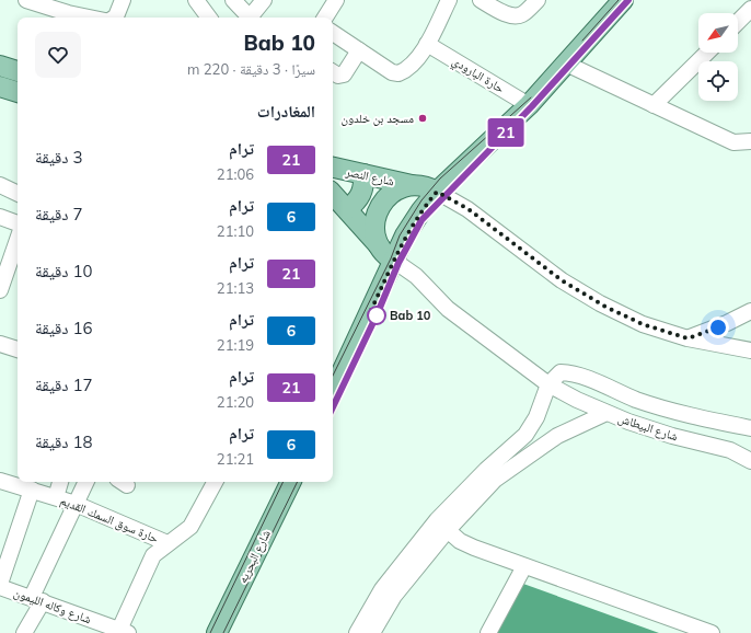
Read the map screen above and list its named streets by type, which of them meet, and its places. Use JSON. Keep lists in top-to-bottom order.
{
  "streets": {
    "main road": ["شارع النصر", "شارع البحريه"],
    "street": [
      "حارة البارودي",
      "شارع البيطاش",
      "حارة سوق السمك القديم",
      "شارع وكاله الليمون"
    ]
  },
  "places": ["مسجد بن خلدون", "Bab 10"],
  "lines": ["tram line 21"],
  "north": "bottom left",
  "page": {
    "on_map": "21",
    "heading": [
      ["Bab 10", "سيرًا · 3 دقيقة · 220 m"],
      "المغادرات"
    ],
    "list": [
      {
        "mark": "21",
        "name": "ترام",
        "note": "21:06",
        "value": "3 دقيقة"
      },
      {
        "mark": "6",
        "name": "ترام",
        "note": "21:10",
        "value": "7 دقيقة"
      },
      {
        "mark": "21",
        "name": "ترام",
        "note": "21:13",
        "value": "10 دقيقة"
      },
      {
        "mark": "6",
        "name": "ترام",
        "note": "21:19",
        "value": "16 دقيقة"
      },
      {
        "mark": "21",
        "name": "ترام",
        "note": "21:20",
        "value": "17 دقيقة"
      },
      {
        "mark": "6",
        "name": "ترام",
        "note": "21:21",
        "value": "18 دقيقة"
      }
    ]
  }
}
